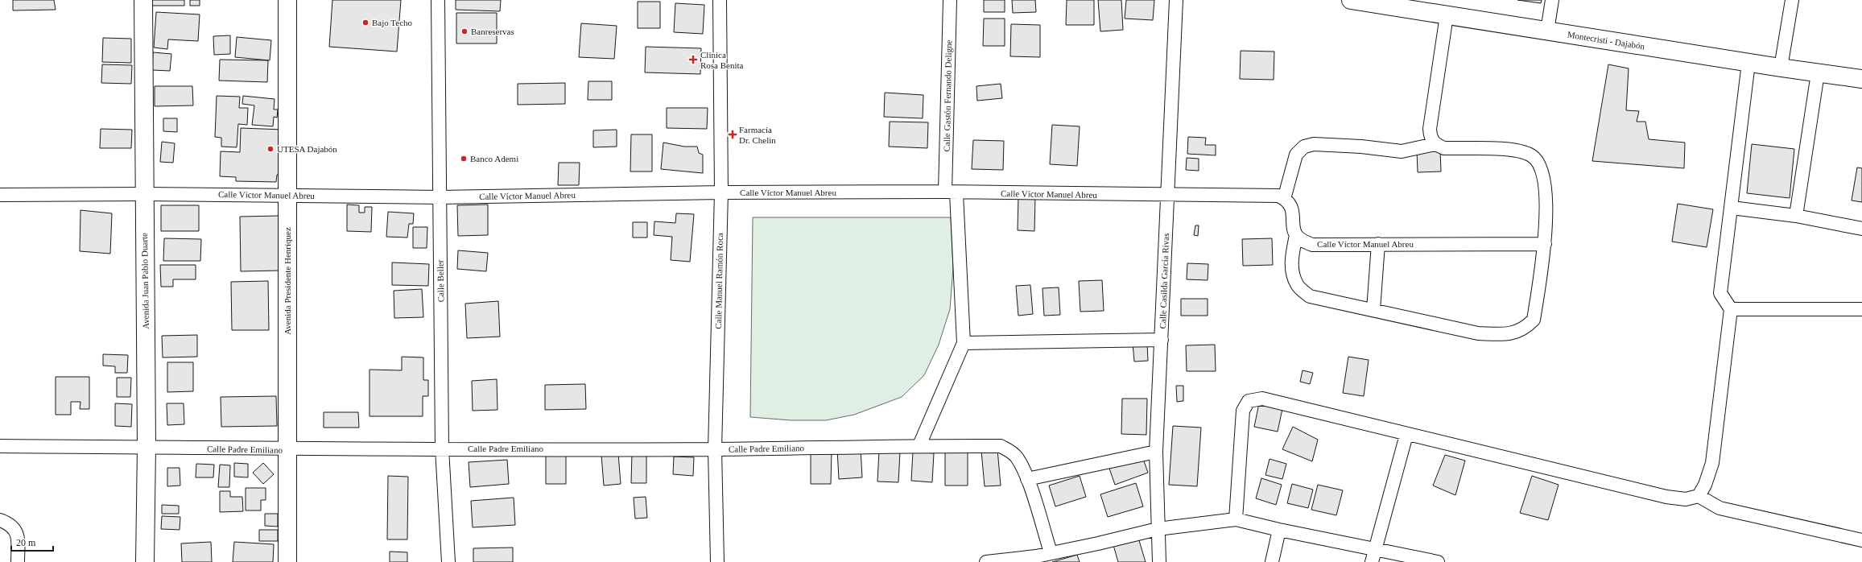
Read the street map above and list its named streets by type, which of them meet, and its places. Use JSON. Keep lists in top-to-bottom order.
{
  "streets": {
    "main road": ["Montecristi - Dajabón", "Avenida Juan Pablo Duarte", "Avenida Presidente Henríquez"],
    "street": [
      "Calle Gastón Fernando Deligne",
      "Calle Víctor Manuel Abreu",
      "Calle Beller",
      "Calle Manuel Ramón Roca",
      "Calle Casilda García Rivas",
      "Calle Padre Emiliano"
    ]
  },
  "crossings": [
    ["Calle Gastón Fernando Deligne", "Calle Víctor Manuel Abreu"],
    ["Calle Víctor Manuel Abreu", "Avenida Juan Pablo Duarte"],
    ["Calle Víctor Manuel Abreu", "Avenida Presidente Henríquez"],
    ["Calle Víctor Manuel Abreu", "Calle Beller"],
    ["Calle Víctor Manuel Abreu", "Calle Manuel Ramón Roca"],
    ["Calle Víctor Manuel Abreu", "Calle Casilda García Rivas"],
    ["Avenida Juan Pablo Duarte", "Calle Padre Emiliano"],
    ["Avenida Presidente Henríquez", "Calle Padre Emiliano"],
    ["Calle Beller", "Calle Padre Emiliano"],
    ["Calle Manuel Ramón Roca", "Calle Padre Emiliano"]
  ],
  "places": {
    "other": [
      "Bajo Techo",
      "Banreservas",
      "UTESA Dajabón",
      "Banco Ademi"
    ],
    "health": ["Clínica Rosa Benita", "Farmacia Dr. Chelin"]
  },
  "scale_bar": "20 m"
}
